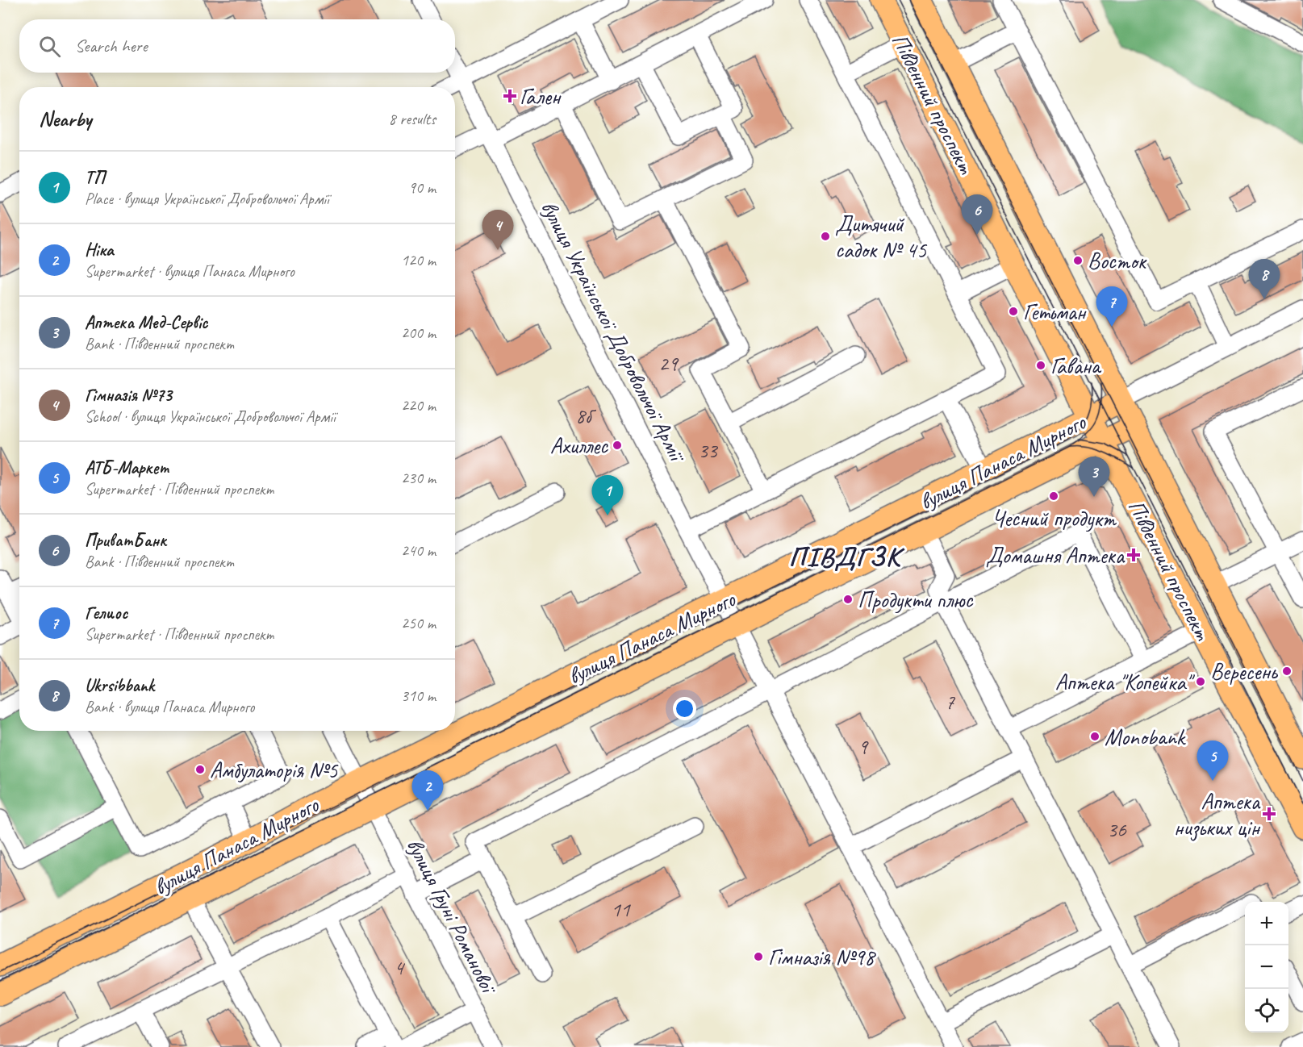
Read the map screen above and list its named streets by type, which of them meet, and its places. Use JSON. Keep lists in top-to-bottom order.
{
  "streets": {
    "main road": ["Південний проспект", "вулиця Панаса Мирного"],
    "street": ["вулиця Української Добровольчої Армії", "вулиця Груні Романової"]
  },
  "crossings": [
    ["Південний проспект", "вулиця Панаса Мирного"],
    ["вулиця Української Добровольчої Армії", "вулиця Панаса Мирного"],
    ["вулиця Панаса Мирного", "вулиця Груні Романової"]
  ],
  "districts": ["ПІВДГЗК"],
  "places": {
    "health": ["Гален", "Домашня Аптека", "Аптека низьких цін"],
    "other": [
      "Дитячий садок № 45",
      "Восток",
      "Гетьман",
      "Гавана",
      "Ахиллес",
      "Чесний продукт",
      "Продукти плюс",
      "Вересень",
      "Аптека \"Копейка\"",
      "Monobank",
      "Амбулаторія №5",
      "Гімназія №98"
    ]
  },
  "house_numbers": [
    "29",
    "8б",
    "33",
    "7",
    "9",
    "36",
    "11",
    "4"
  ],
  "page": {
    "search": "Search here",
    "heading": ["Nearby", "8 results"],
    "list": [
      {
        "mark": "1",
        "name": "ТП",
        "note": "Place · вулиця Української Добровольчої Армії",
        "value": "90 m"
      },
      {
        "mark": "2",
        "name": "Ніка",
        "note": "Supermarket · вулиця Панаса Мирного",
        "value": "120 m"
      },
      {
        "mark": "3",
        "name": "Аптека Мед-Сервіс",
        "note": "Bank · Південний проспект",
        "value": "200 m"
      },
      {
        "mark": "4",
        "name": "Гімназія №73",
        "note": "School · вулиця Української Добровольчої Армії",
        "value": "220 m"
      },
      {
        "mark": "5",
        "name": "АТБ-Маркет",
        "note": "Supermarket · Південний проспект",
        "value": "230 m"
      },
      {
        "mark": "6",
        "name": "ПриватБанк",
        "note": "Bank · Південний проспект",
        "value": "240 m"
      },
      {
        "mark": "7",
        "name": "Гелиос",
        "note": "Supermarket · Південний проспект",
        "value": "250 m"
      },
      {
        "mark": "8",
        "name": "Ukrsibbank",
        "note": "Bank · вулиця Панаса Мирного",
        "value": "310 m"
      }
    ],
    "pins": [
      "6",
      "4",
      "8",
      "7",
      "3",
      "1",
      "5",
      "2"
    ],
    "map_buttons": ["+", "−"]
  }
}
